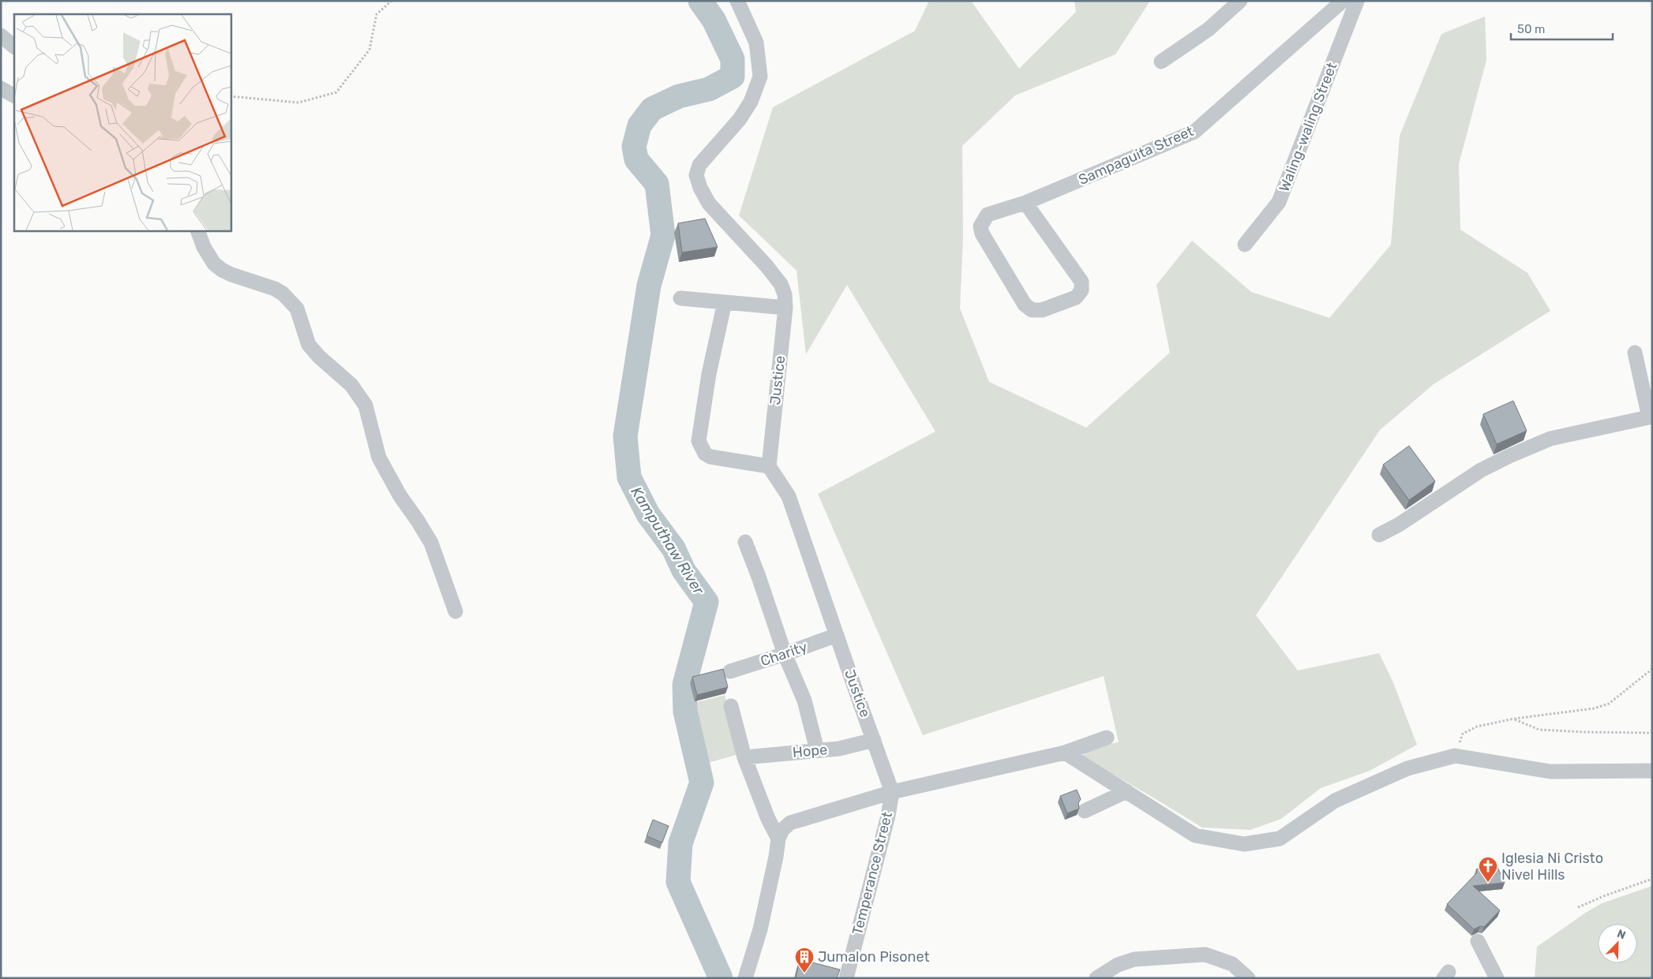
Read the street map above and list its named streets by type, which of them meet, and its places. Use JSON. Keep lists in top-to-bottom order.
{
  "streets": {
    "street": [
      "Waling-waling Street",
      "Sampaguita Street",
      "Justice",
      "Charity",
      "Hope",
      "Temperance Street"
    ]
  },
  "crossings": [
    ["Justice", "Charity"],
    ["Justice", "Hope"],
    ["Justice", "Temperance Street"]
  ],
  "water": ["Kamputhaw River"],
  "places": {
    "church": ["Iglesia Ni Cristo Nivel Hills"],
    "building": ["Jumalon Pisonet"]
  },
  "scale_bar": "50 m",
  "north": "top right"
}
